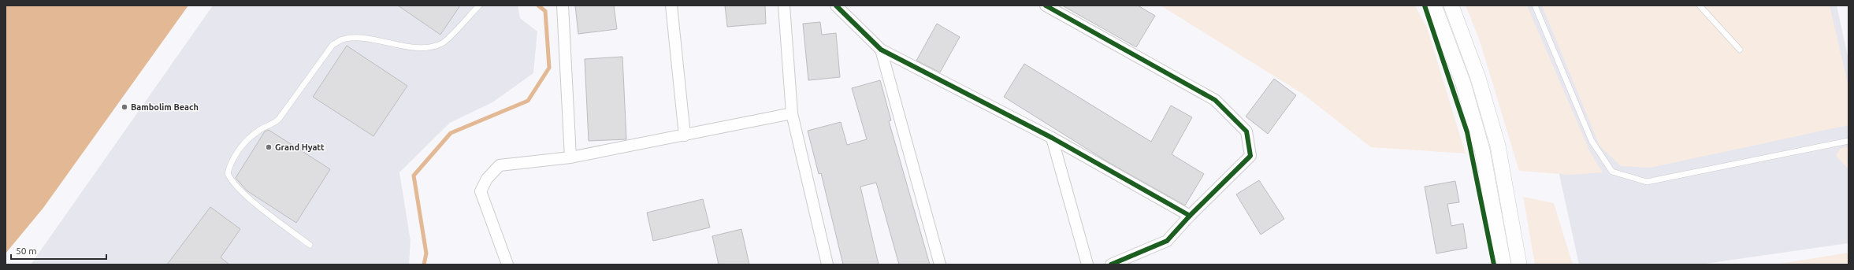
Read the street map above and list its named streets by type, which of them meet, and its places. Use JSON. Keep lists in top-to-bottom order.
{
  "places": ["Bambolim Beach", "Grand Hyatt"],
  "scale_bar": "50 m"
}
